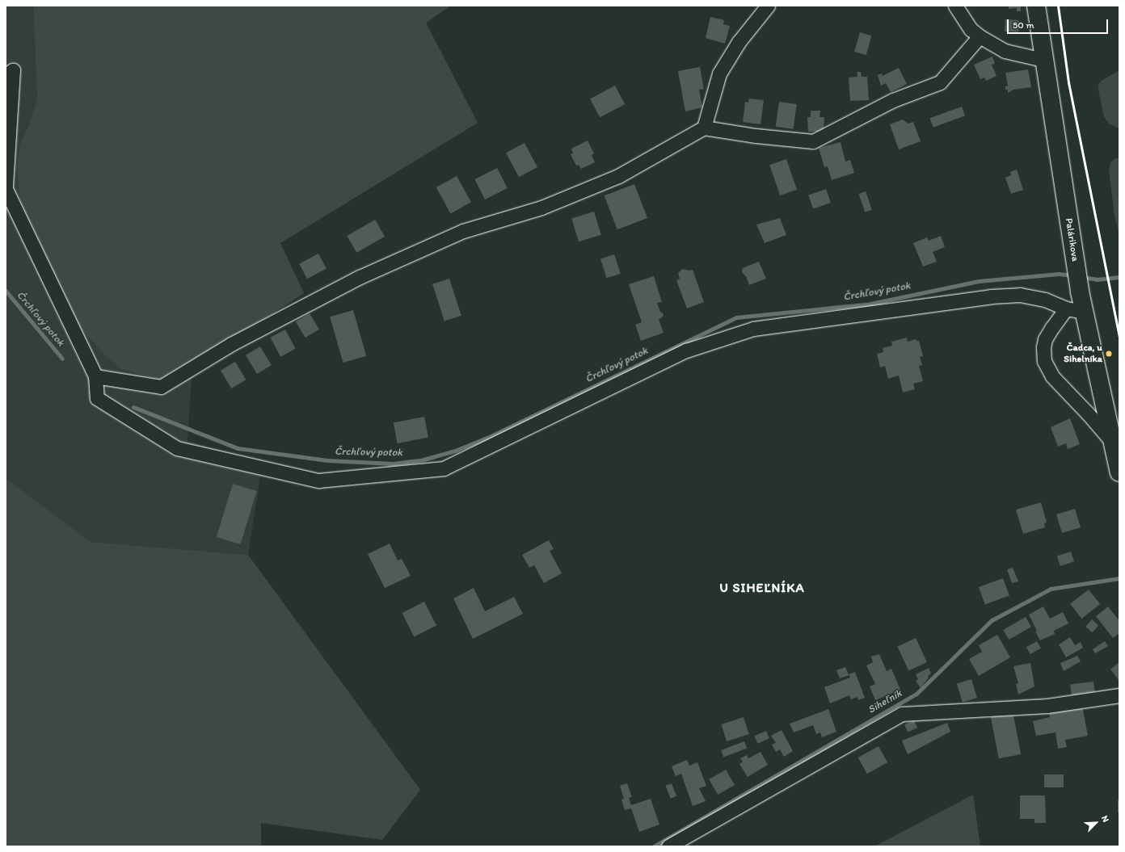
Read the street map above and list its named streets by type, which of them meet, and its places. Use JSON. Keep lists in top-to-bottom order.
{
  "streets": {
    "main road": ["Palárikova"]
  },
  "districts": ["U SIHEĽNÍKA"],
  "water": ["Črchľový potok", "Siheľník"],
  "places": ["Čadca, u Sihelníka"],
  "scale_bar": "50 m",
  "north": "top right"
}
